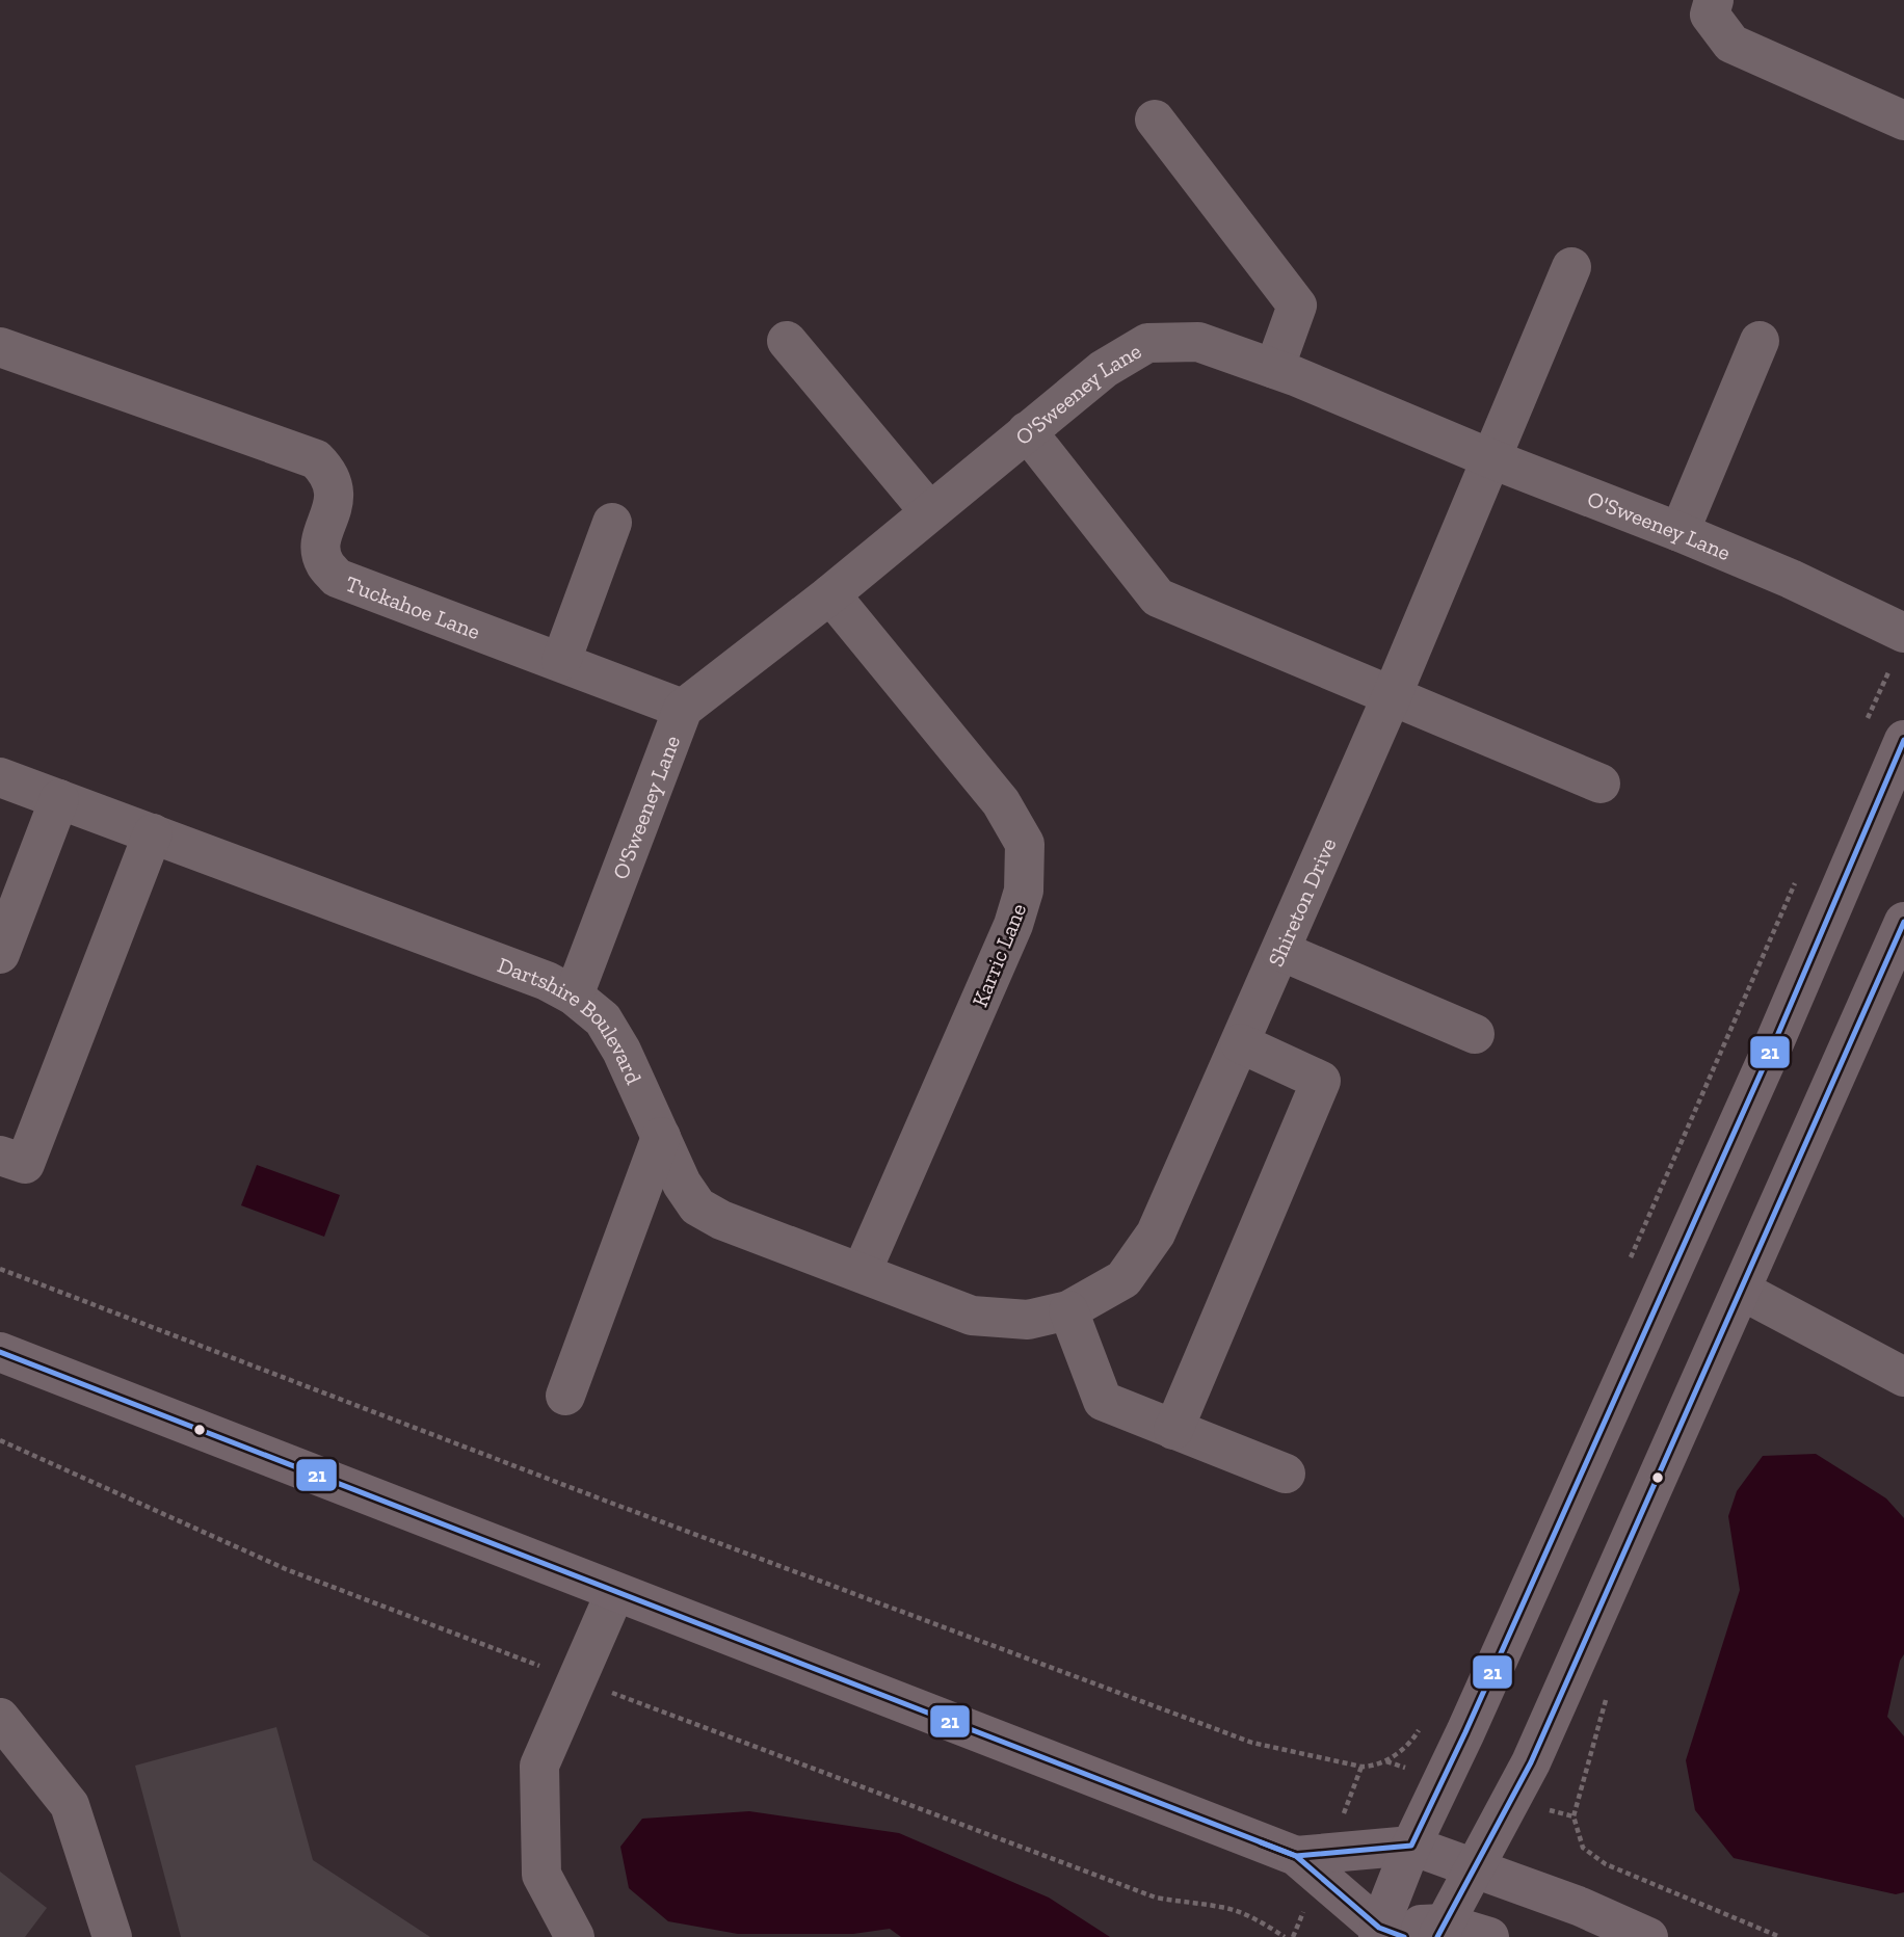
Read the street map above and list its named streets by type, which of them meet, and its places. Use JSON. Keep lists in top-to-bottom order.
{
  "streets": {
    "street": [
      "O'Sweeney Lane",
      "Tuckahoe Lane",
      "Shireton Drive",
      "Karric Lane",
      "Dartshire Boulevard"
    ]
  },
  "crossings": [
    ["O'Sweeney Lane", "Tuckahoe Lane"],
    ["O'Sweeney Lane", "Shireton Drive"],
    ["O'Sweeney Lane", "Karric Lane"],
    ["O'Sweeney Lane", "Dartshire Boulevard"],
    ["Shireton Drive", "Dartshire Boulevard"],
    ["Karric Lane", "Dartshire Boulevard"]
  ],
  "lines": ["transit line 21"]
}
